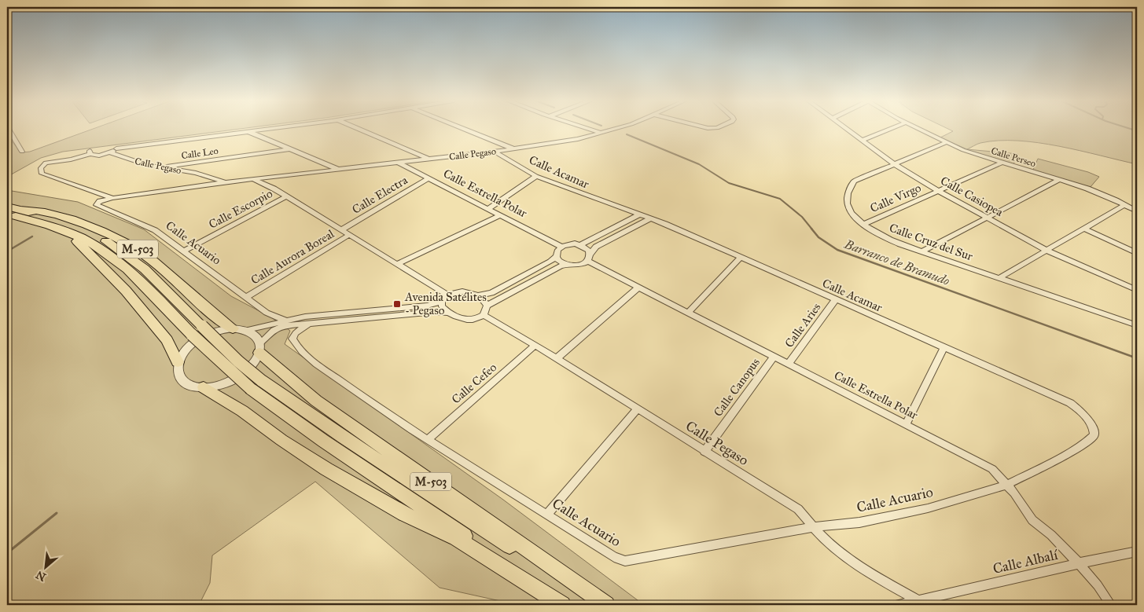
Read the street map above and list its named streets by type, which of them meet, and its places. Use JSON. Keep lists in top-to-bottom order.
{
  "streets": {
    "highway": ["M-503"],
    "street": [
      "Calle Leo",
      "Calle Pegaso",
      "Calle Perseo",
      "Calle Acamar",
      "Calle Estrella Polar",
      "Calle Electra",
      "Calle Casiopea",
      "Calle Virgo",
      "Calle Escorpio",
      "Calle Cruz del Sur",
      "Calle Acuario",
      "Calle Aurora Boreal",
      "Calle Aries",
      "Calle Cefeo",
      "Calle Canopus",
      "Calle Albalí"
    ]
  },
  "crossings": [
    ["Calle Leo", "Calle Pegaso"],
    ["Calle Pegaso", "Calle Acamar"],
    ["Calle Pegaso", "Calle Estrella Polar"],
    ["Calle Pegaso", "Calle Acuario"],
    ["Calle Pegaso", "Calle Cefeo"],
    ["Calle Pegaso", "Calle Canopus"],
    ["Calle Pegaso", "Calle Albalí"],
    ["Calle Perseo", "Calle Virgo"],
    ["Calle Perseo", "Calle Cruz del Sur"],
    ["Calle Acamar", "Calle Estrella Polar"],
    ["Calle Acamar", "Calle Acuario"],
    ["Calle Acamar", "Calle Aries"],
    ["Calle Estrella Polar", "Calle Electra"],
    ["Calle Estrella Polar", "Calle Acuario"],
    ["Calle Estrella Polar", "Calle Aries"],
    ["Calle Estrella Polar", "Calle Canopus"],
    ["Calle Estrella Polar", "Calle Albalí"],
    ["Calle Casiopea", "Calle Virgo"],
    ["Calle Casiopea", "Calle Cruz del Sur"],
    ["Calle Virgo", "Calle Cruz del Sur"],
    ["Calle Escorpio", "Calle Acuario"],
    ["Calle Acuario", "Calle Aurora Boreal"],
    ["Calle Acuario", "Calle Cefeo"]
  ],
  "water": ["Barranco de Bramudo"],
  "places": {
    "transit": ["Avenida Satélites - Pegaso"]
  },
  "north": "bottom left"
}
